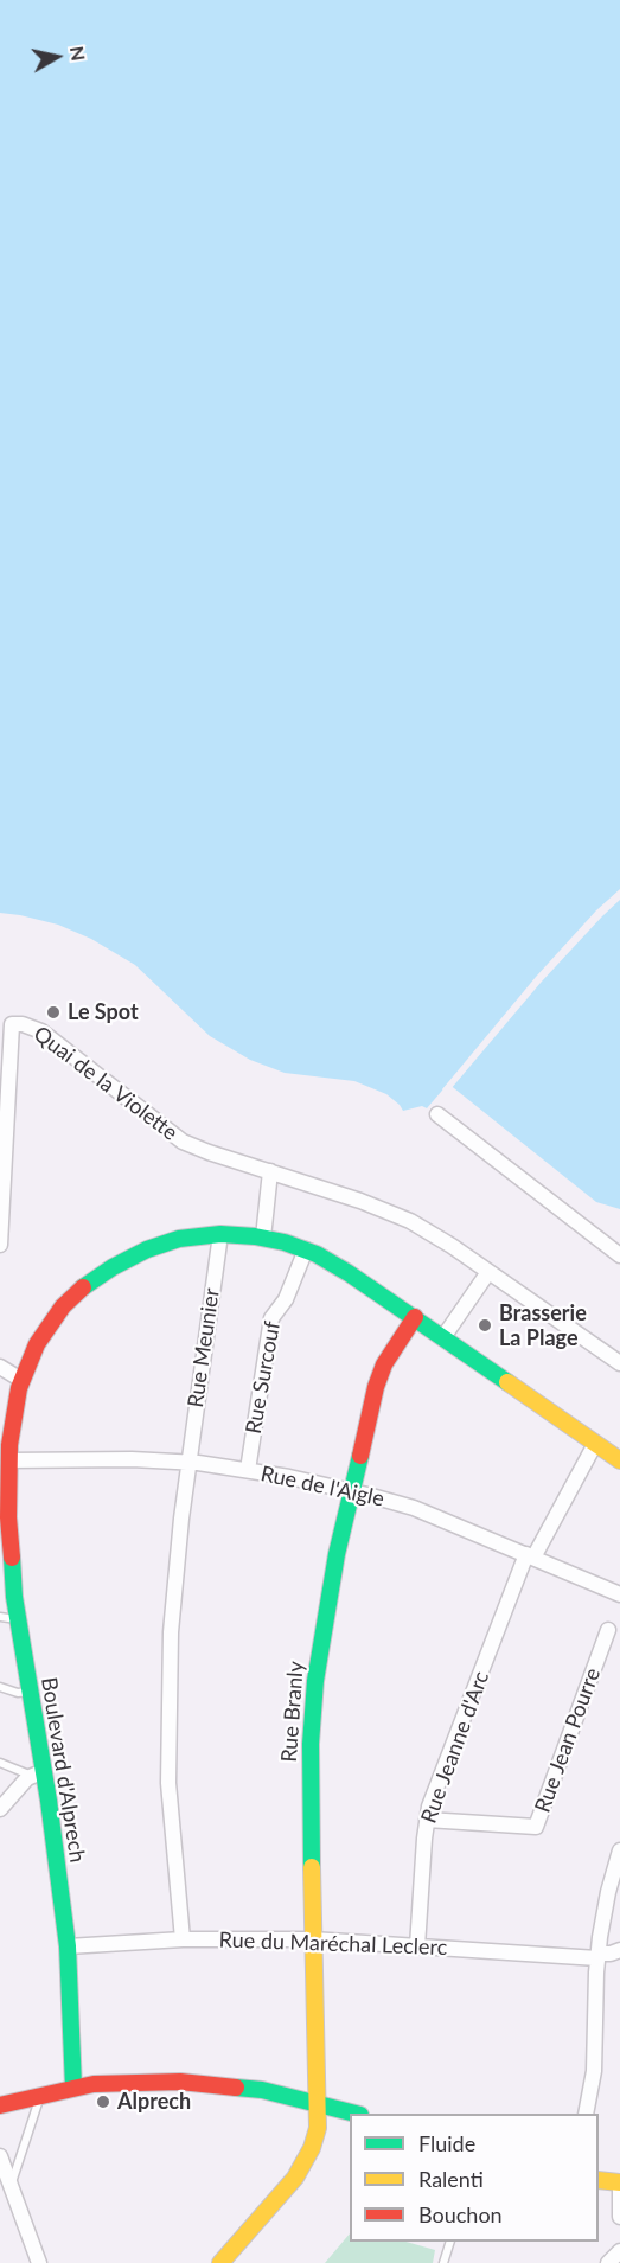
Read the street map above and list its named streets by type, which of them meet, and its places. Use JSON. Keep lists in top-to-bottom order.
{
  "streets": {
    "street": [
      "Quai de la Violette",
      "Rue Meunier",
      "Rue Surcouf",
      "Rue de l'Aigle",
      "Rue Branly",
      "Rue Jean Pourre",
      "Rue Jeanne d'Arc",
      "Boulevard d'Alprech",
      "Rue du Maréchal Leclerc"
    ]
  },
  "crossings": [
    ["Rue Meunier", "Rue de l'Aigle"],
    ["Rue Meunier", "Boulevard d'Alprech"],
    ["Rue Meunier", "Rue du Maréchal Leclerc"],
    ["Rue Surcouf", "Rue de l'Aigle"],
    ["Rue Surcouf", "Boulevard d'Alprech"],
    ["Rue de l'Aigle", "Rue Branly"],
    ["Rue de l'Aigle", "Rue Jeanne d'Arc"],
    ["Rue de l'Aigle", "Boulevard d'Alprech"],
    ["Rue Branly", "Boulevard d'Alprech"],
    ["Rue Branly", "Rue du Maréchal Leclerc"],
    ["Rue Jean Pourre", "Rue Jeanne d'Arc"],
    ["Rue Jeanne d'Arc", "Boulevard d'Alprech"],
    ["Rue Jeanne d'Arc", "Rue du Maréchal Leclerc"],
    ["Boulevard d'Alprech", "Rue du Maréchal Leclerc"]
  ],
  "places": ["Le Spot", "Brasserie La Plage", "Alprech"],
  "legend": ["Fluide", "Ralenti", "Bouchon"],
  "north": "right"
}
